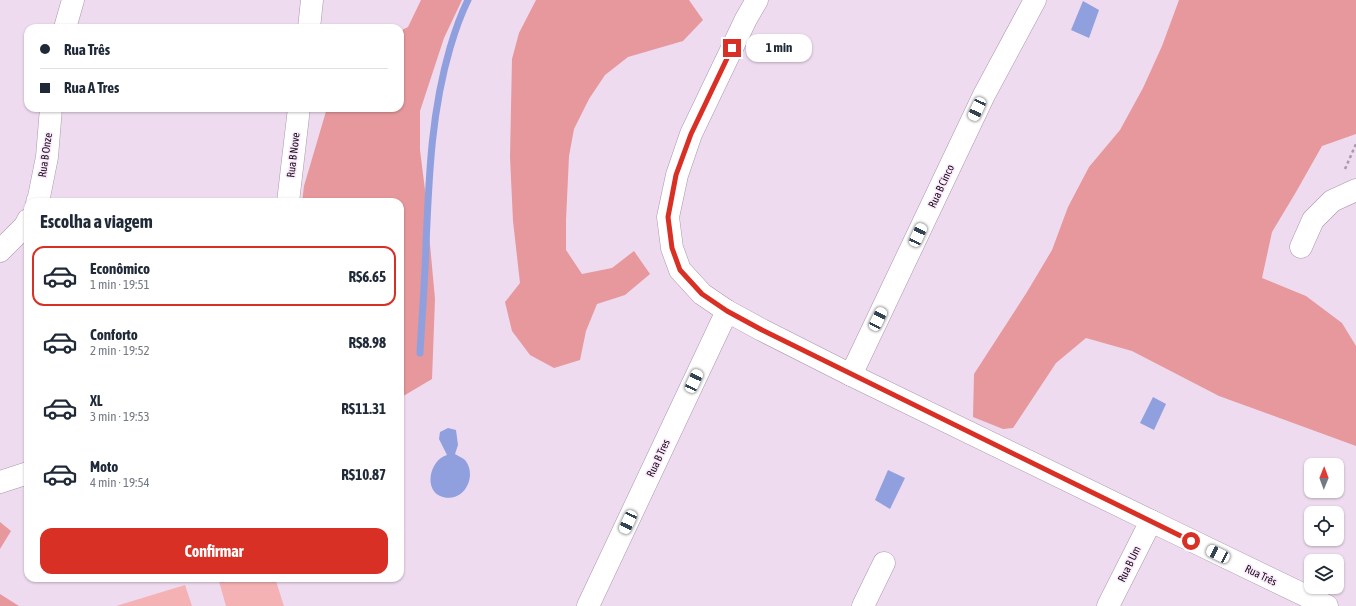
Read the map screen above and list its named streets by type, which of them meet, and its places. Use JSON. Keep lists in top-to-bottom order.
{
  "streets": {
    "street": [
      "Rua B Onze",
      "Rua B Nove",
      "Rua B Cinco",
      "Rua B Tres",
      "Rua B Um",
      "Rua Três"
    ]
  },
  "crossings": [
    ["Rua B Cinco", "Rua Três"],
    ["Rua B Tres", "Rua Três"],
    ["Rua B Um", "Rua Três"]
  ],
  "north": "top",
  "page": {
    "banner": ["Rua Três", "Rua A Tres"],
    "bubble": "1 min",
    "heading": "Escolha a viagem",
    "list": [
      {
        "name": "Econômico",
        "note": "1 min · 19:51",
        "value": "R$6.65"
      },
      {
        "name": "Conforto",
        "note": "2 min · 19:52",
        "value": "R$8.98"
      },
      {
        "name": "XL",
        "note": "3 min · 19:53",
        "value": "R$11.31"
      },
      {
        "name": "Moto",
        "note": "4 min · 19:54",
        "value": "R$10.87"
      }
    ],
    "buttons": "Confirmar"
  }
}
